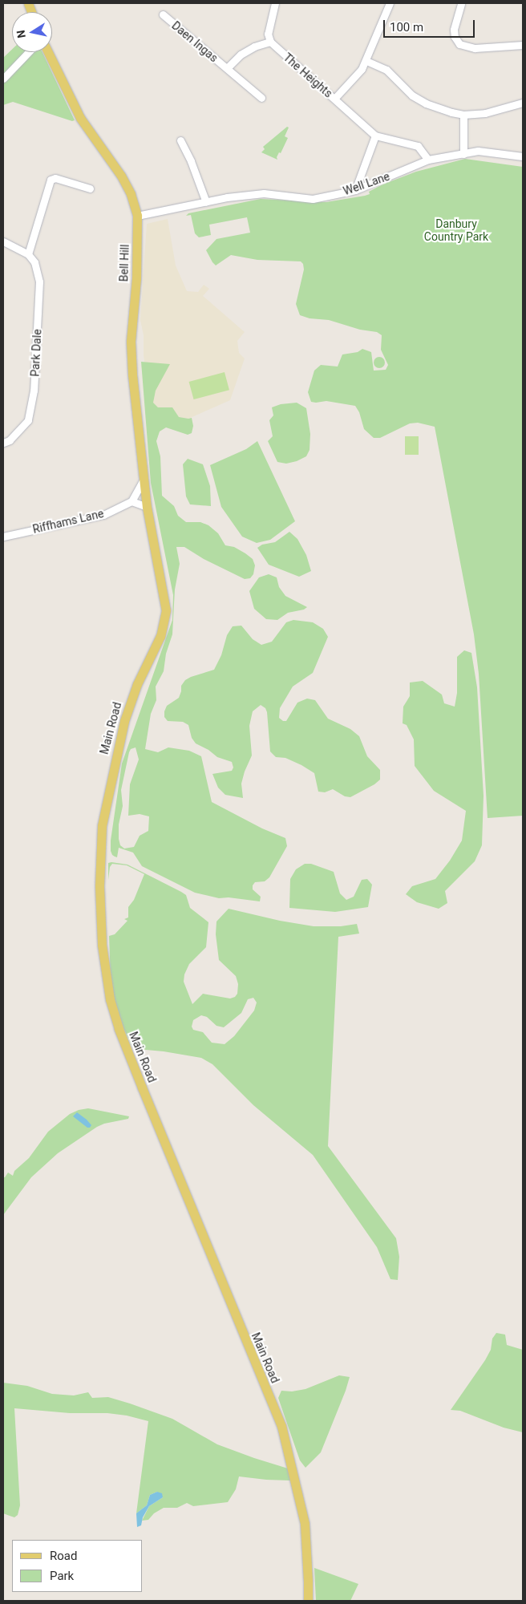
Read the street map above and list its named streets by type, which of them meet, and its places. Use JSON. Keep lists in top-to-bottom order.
{
  "streets": {
    "main road": ["Bell Hill", "Main Road"],
    "street": [
      "Daen Ingas",
      "The Heights",
      "Well Lane",
      "Park Dale",
      "Riffhams Lane"
    ]
  },
  "crossings": [
    ["Daen Ingas", "The Heights"],
    ["The Heights", "Well Lane"],
    ["Well Lane", "Bell Hill"],
    ["Bell Hill", "Main Road"]
  ],
  "parks": ["Danbury Country Park"],
  "legend": ["Road", "Park"],
  "scale_bar": "100 m",
  "north": "left"
}
